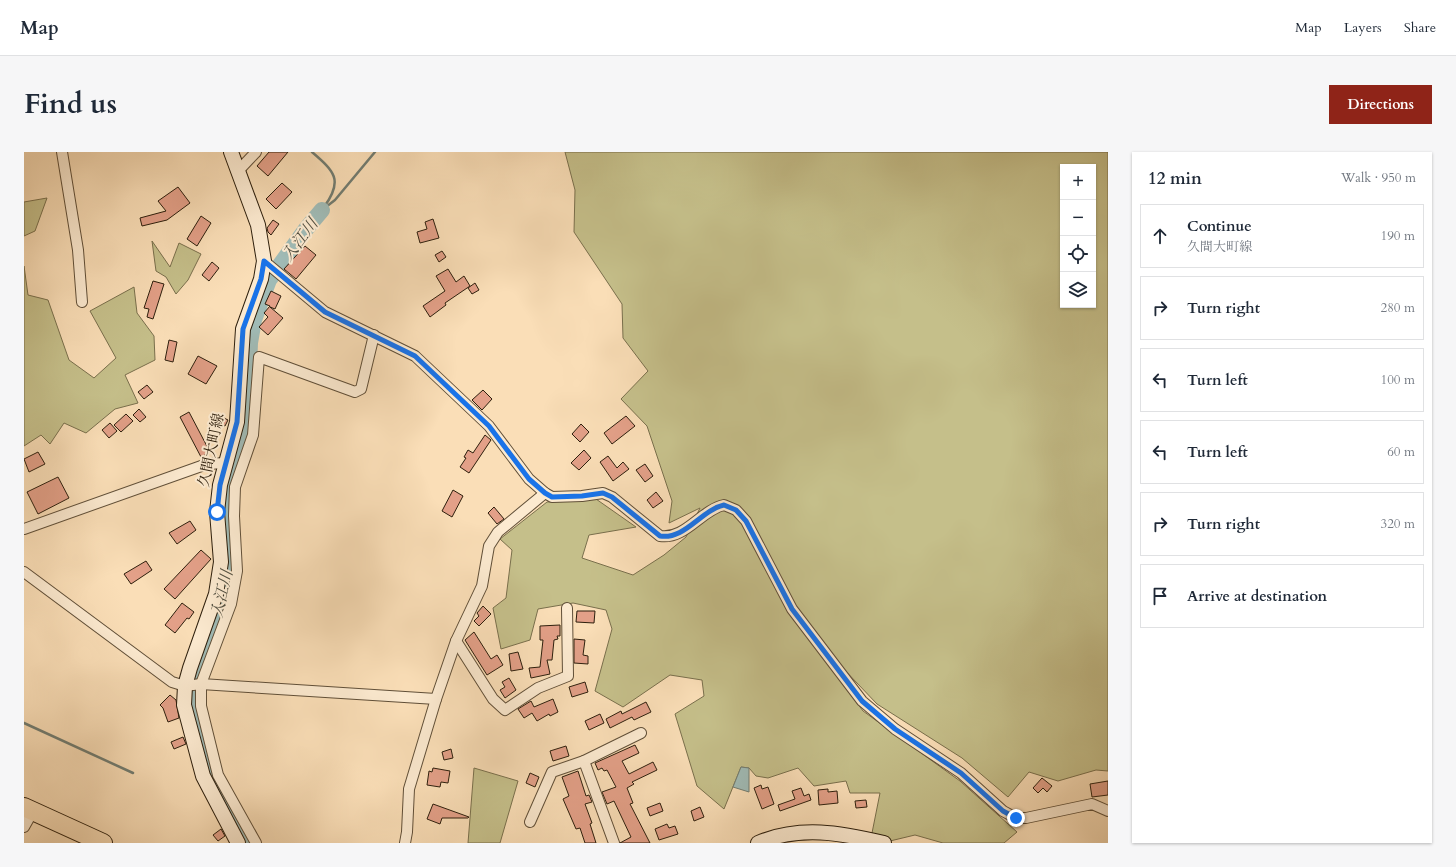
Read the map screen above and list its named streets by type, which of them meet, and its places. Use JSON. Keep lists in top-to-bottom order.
{
  "streets": {
    "main road": ["久間大町線"]
  },
  "water": ["入江川"],
  "page": {
    "header": "Map",
    "nav": ["Map", "Layers", "Share"],
    "title": "Find us",
    "buttons": "Directions",
    "heading": ["12 min", "Walk · 950 m"],
    "map_buttons": ["+", "−"],
    "list": [
      ["Continue", "久間大町線", "190 m"],
      ["Turn right", "280 m"],
      ["Turn left", "100 m"],
      ["Turn left", "60 m"],
      ["Turn right", "320 m"],
      "Arrive at destination"
    ]
  }
}
